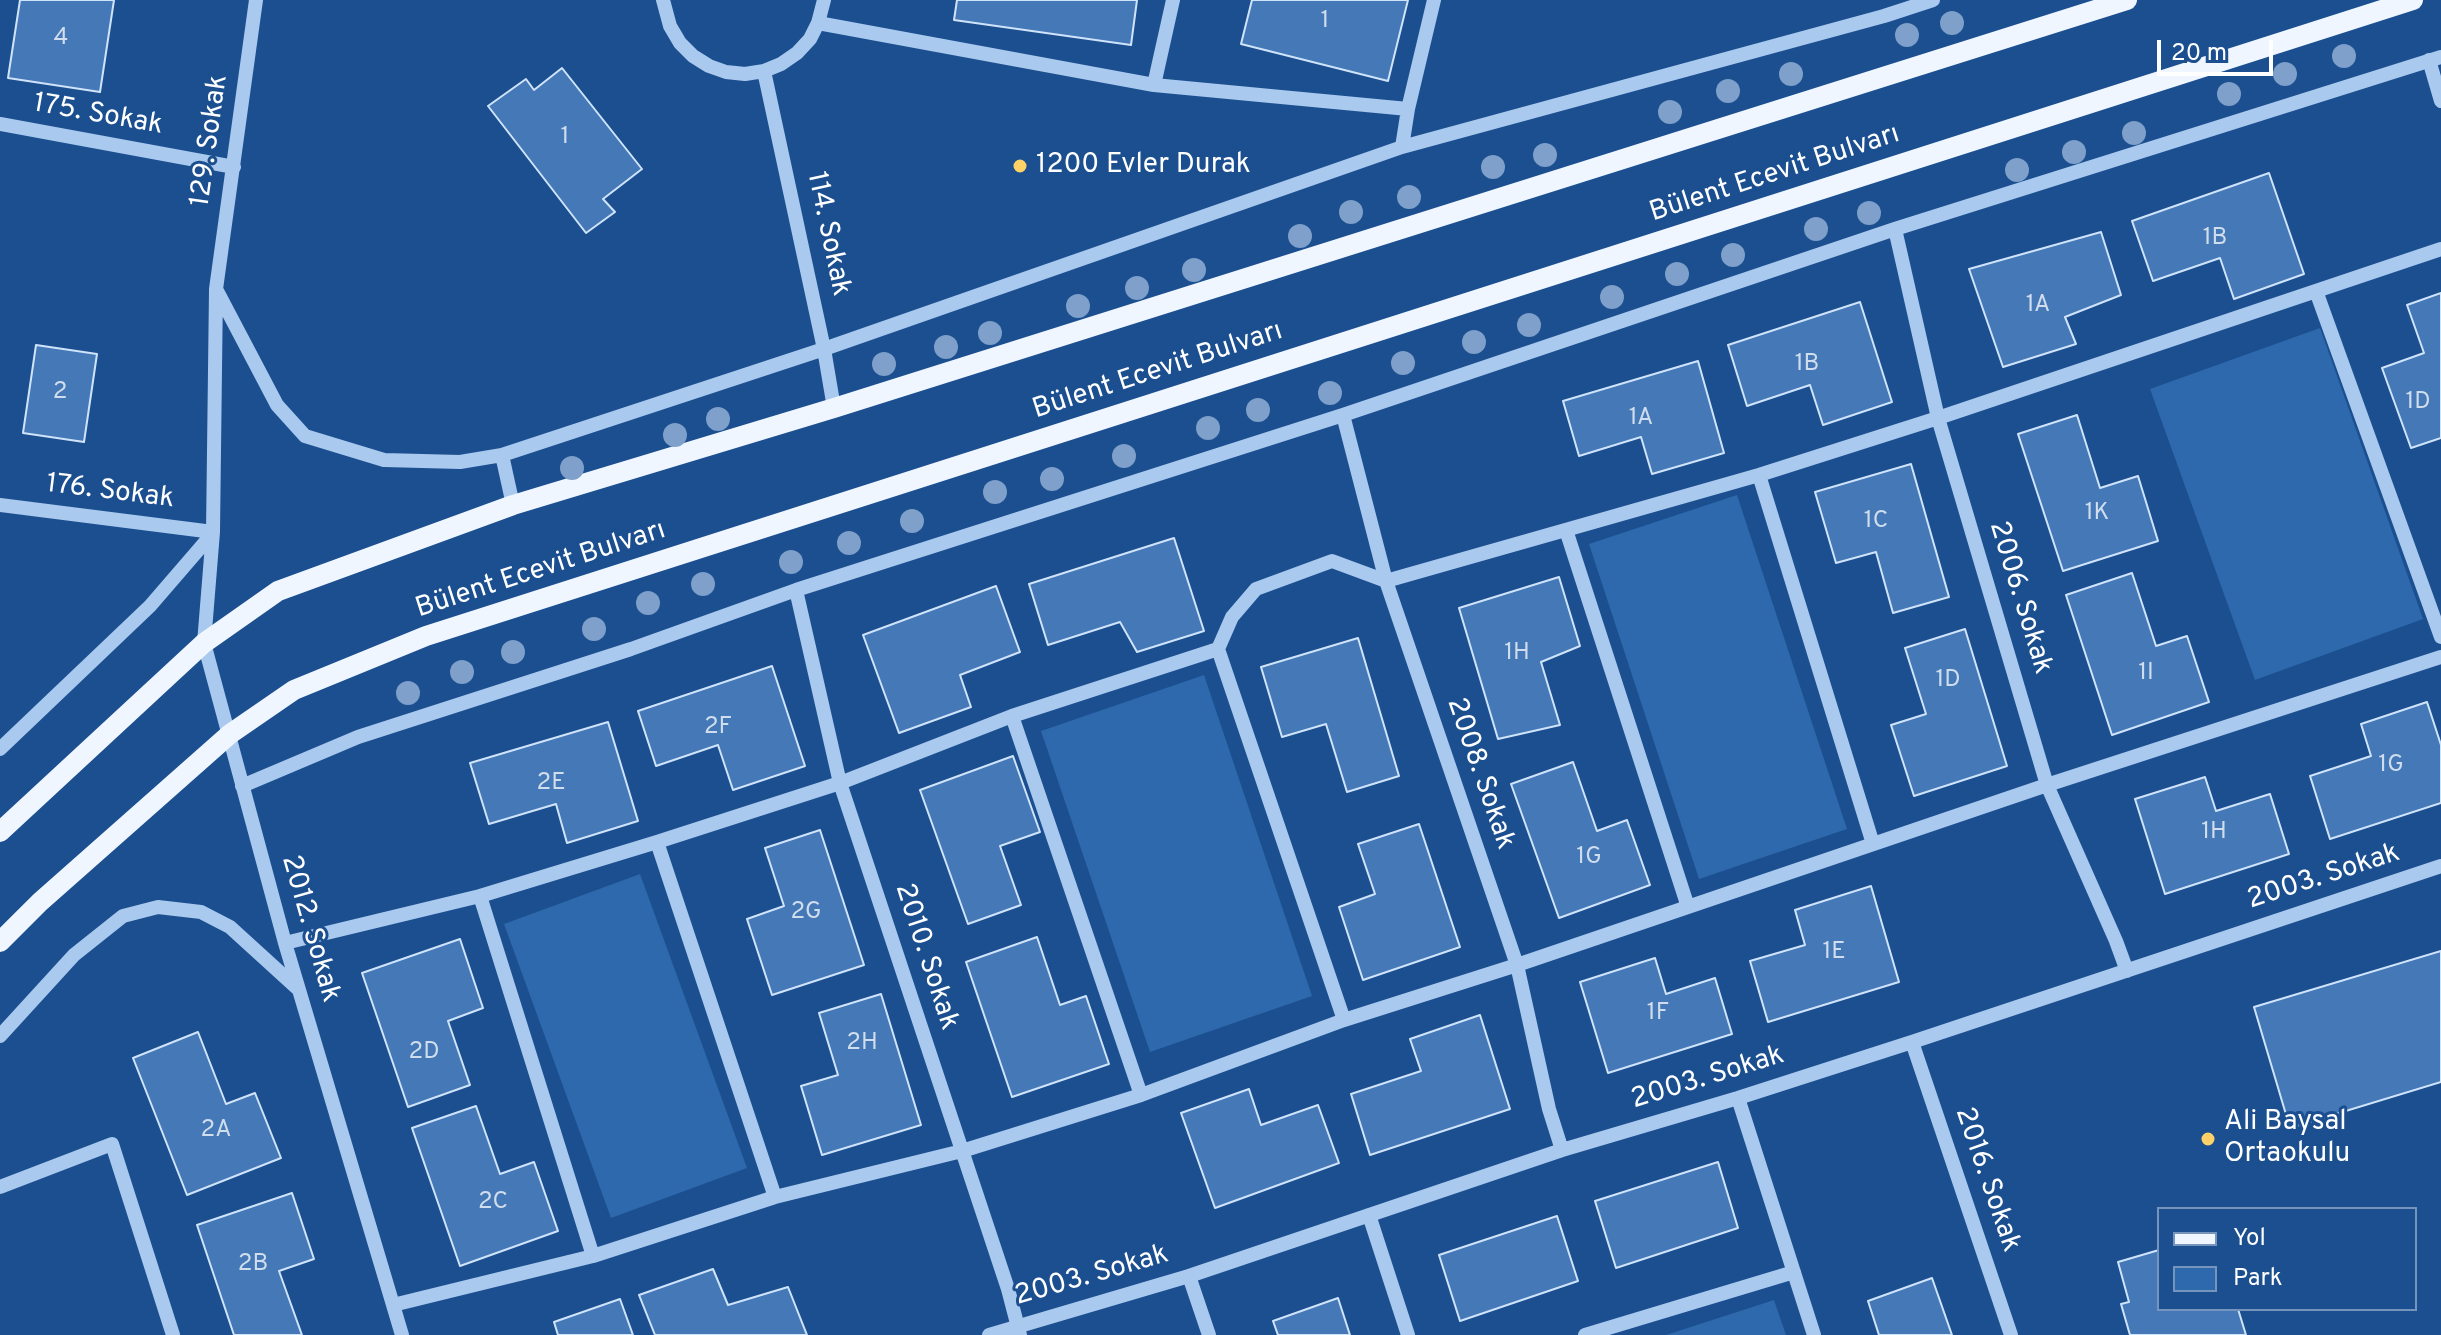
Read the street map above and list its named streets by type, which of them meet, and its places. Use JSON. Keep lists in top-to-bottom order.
{
  "streets": {
    "main road": ["Bülent Ecevit Bulvarı"],
    "street": [
      "175. Sokak",
      "129. Sokak",
      "114. Sokak",
      "176. Sokak",
      "2006. Sokak",
      "2008. Sokak",
      "2003. Sokak",
      "2012. Sokak",
      "2010. Sokak",
      "2016. Sokak"
    ]
  },
  "crossings": [
    ["175. Sokak", "129. Sokak"],
    ["129. Sokak", "176. Sokak"],
    ["129. Sokak", "2012. Sokak"],
    ["Bülent Ecevit Bulvarı", "2012. Sokak"],
    ["176. Sokak", "2012. Sokak"],
    ["2006. Sokak", "2003. Sokak"],
    ["2008. Sokak", "2003. Sokak"],
    ["2003. Sokak", "2010. Sokak"],
    ["2003. Sokak", "2016. Sokak"]
  ],
  "places": ["1200 Evler Durak", "Ali Baysal Ortaokulu"],
  "house_numbers": [
    "1",
    "4",
    "1",
    "1B",
    "1A",
    "1B",
    "2",
    "1D",
    "1A",
    "1K",
    "1C",
    "1H",
    "1I",
    "1D",
    "2F",
    "1G",
    "2E",
    "1H",
    "1G",
    "2G",
    "1E",
    "1F",
    "2H",
    "2D",
    "2A",
    "2C",
    "2B"
  ],
  "legend": ["Yol", "Park"],
  "scale_bar": "20 m"
}
